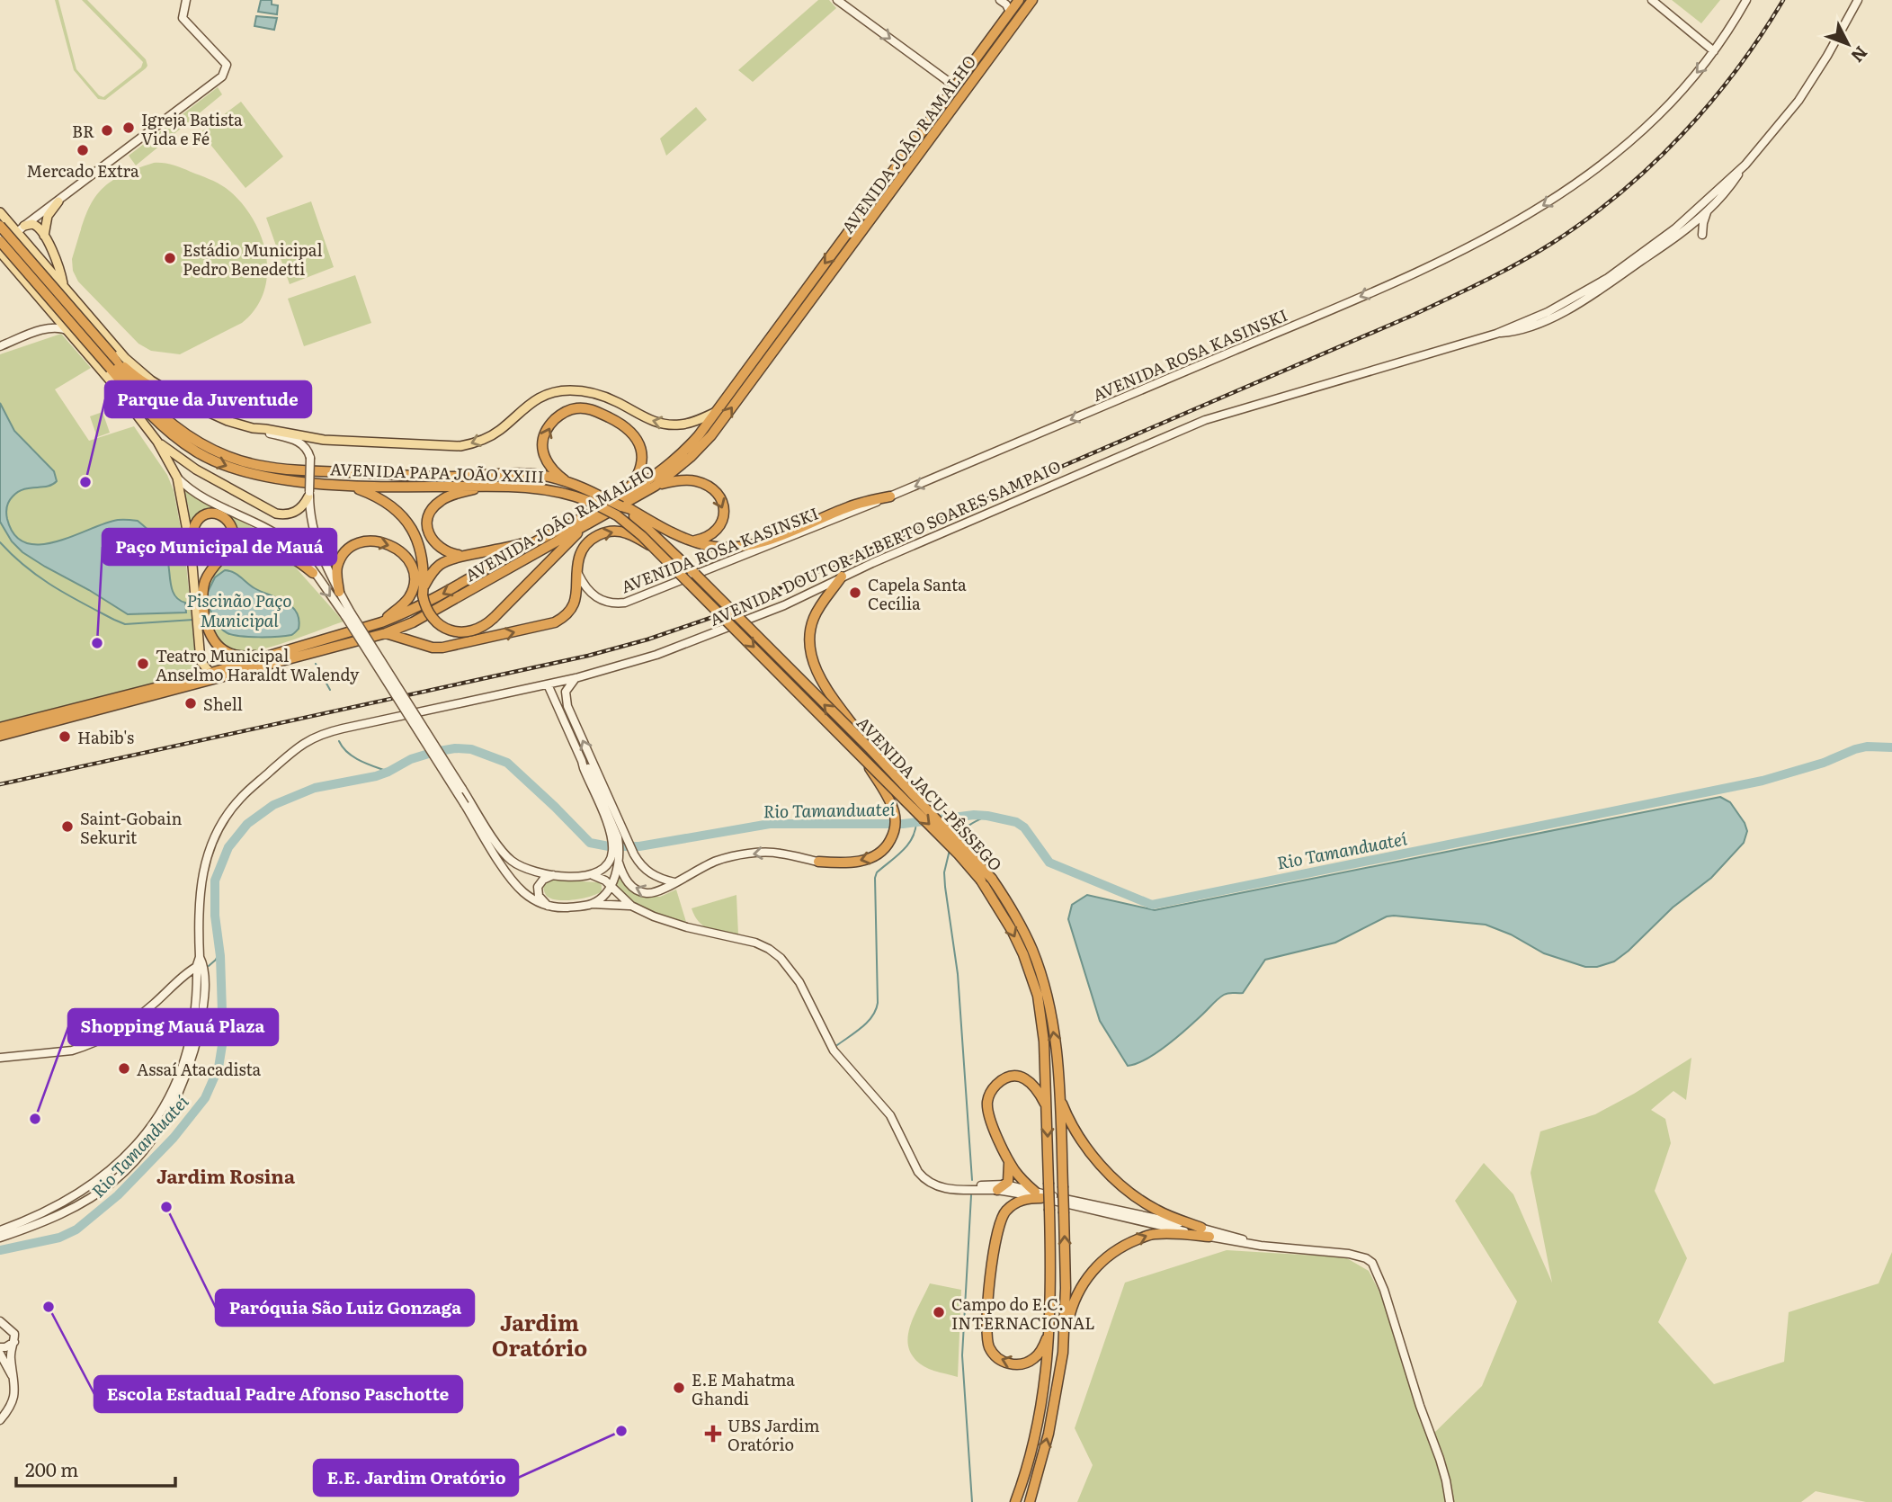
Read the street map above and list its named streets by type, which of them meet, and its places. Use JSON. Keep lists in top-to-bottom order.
{
  "streets": {
    "highway": ["AVENIDA JOÃO RAMALHO", "AVENIDA PAPA JOÃO XXIII", "AVENIDA JACU-PÊSSEGO"],
    "main road": ["AVENIDA ROSA KASINSKI", "AVENIDA DOUTOR ALBERTO SOARES SAMPAIO"]
  },
  "crossings": [
    ["AVENIDA JOÃO RAMALHO", "AVENIDA PAPA JOÃO XXIII"],
    ["AVENIDA JOÃO RAMALHO", "AVENIDA JACU-PÊSSEGO"],
    ["AVENIDA PAPA JOÃO XXIII", "AVENIDA JACU-PÊSSEGO"]
  ],
  "one_way": ["AVENIDA ROSA KASINSKI"],
  "districts": ["Jardim Rosina", "Jardim Oratório"],
  "water": ["Piscinão Paço Municipal", "Rio Tamanduateí"],
  "places": {
    "other": [
      "Igreja Batista Vida e Fé",
      "BR",
      "Mercado Extra",
      "Estádio Municipal Pedro Benedetti",
      "Parque da Juventude",
      "Capela Santa Cecília",
      "Paço Municipal de Mauá",
      "Teatro Municipal Anselmo Haraldt Walendy",
      "Shell",
      "Habib's",
      "Saint-Gobain Sekurit",
      "Assaí Atacadista",
      "Shopping Mauá Plaza",
      "Paróquia São Luiz Gonzaga",
      "Escola Estadual Padre Afonso Paschotte",
      "Campo do E.C. INTERNACIONAL",
      "E.E Mahatma Ghandi",
      "E.E. Jardim Oratório"
    ],
    "health": ["UBS Jardim Oratório"]
  },
  "scale_bar": "200 m",
  "north": "bottom right"
}
